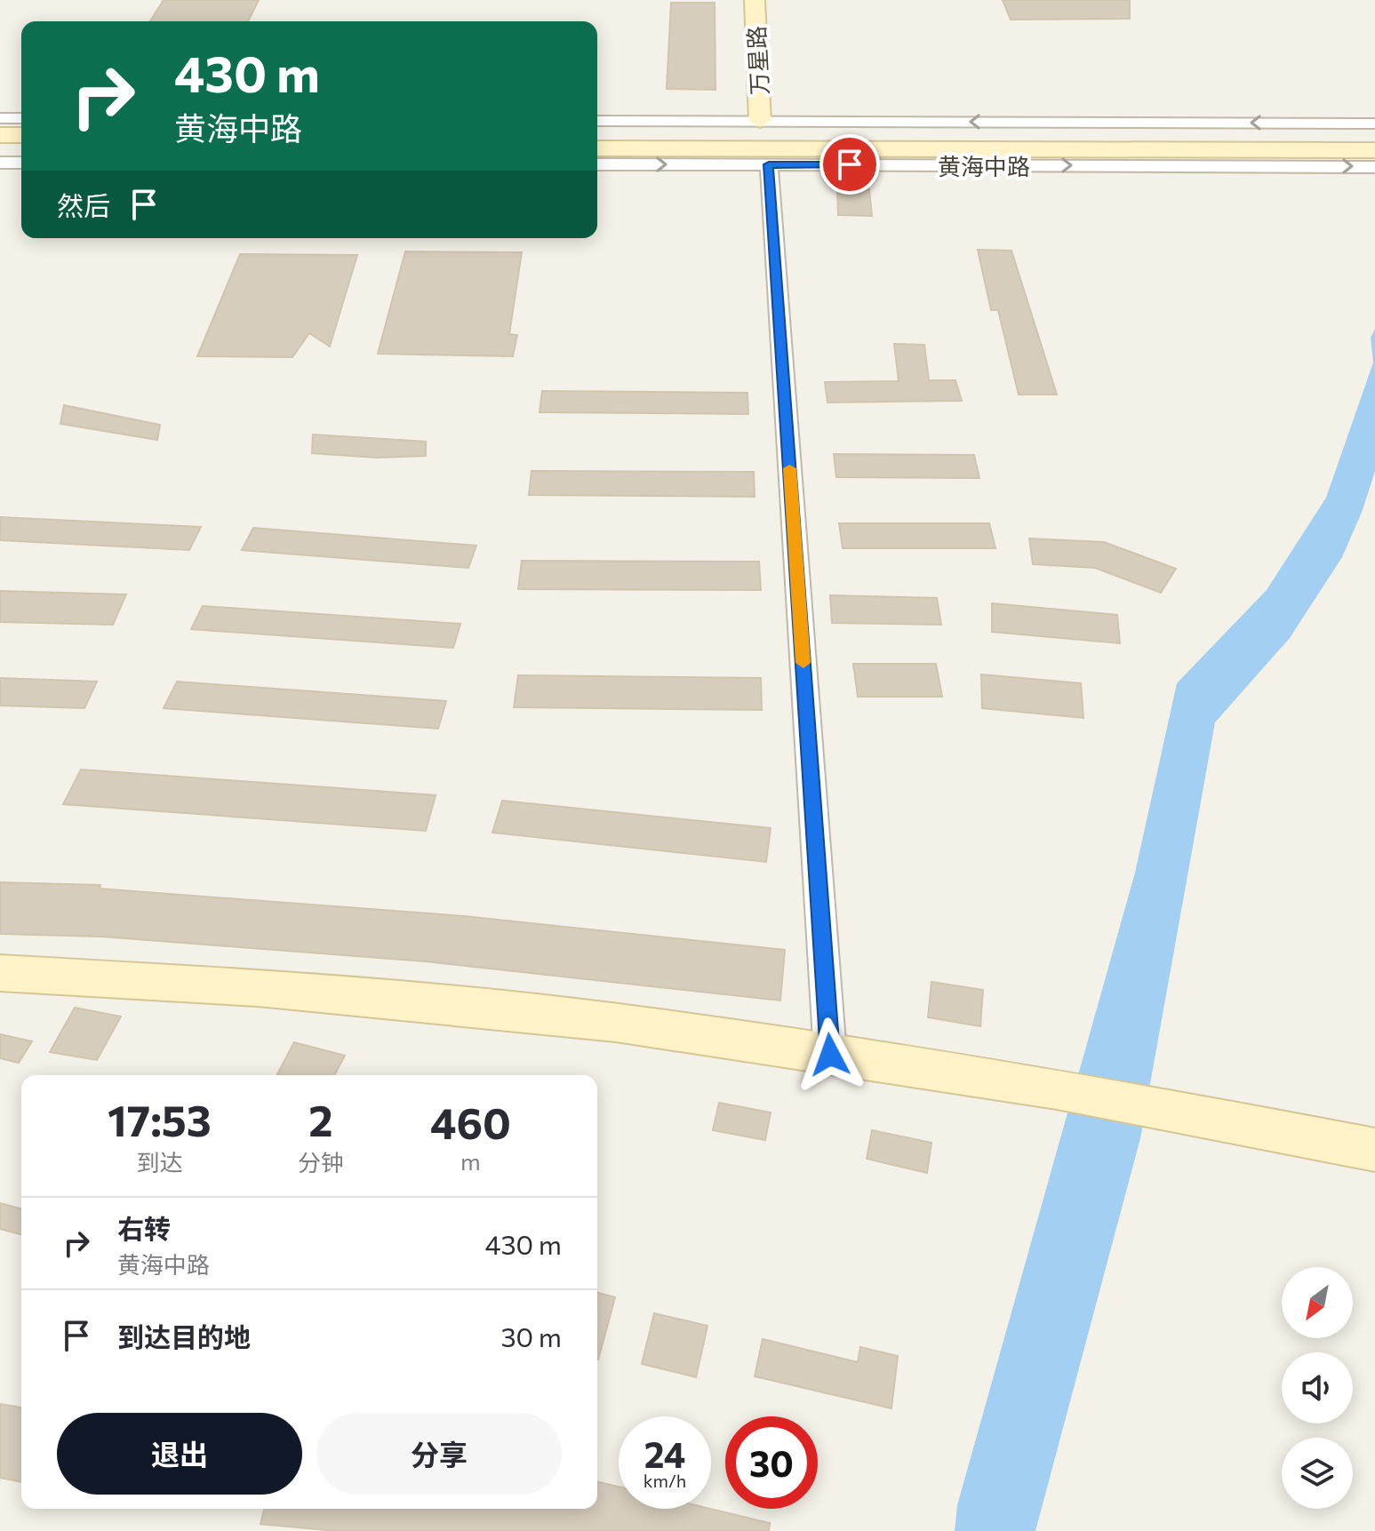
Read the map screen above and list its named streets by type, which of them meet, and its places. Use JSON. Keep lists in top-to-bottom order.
{
  "streets": {
    "street": ["万星路", "黄海中路"]
  },
  "crossings": [
    ["万星路", "黄海中路"]
  ],
  "north": "bottom left",
  "page": {
    "turn": ["430 m", "黄海中路"],
    "then": "然后",
    "eta": [
      "17:53",
      "到达",
      "2",
      "分钟",
      "460",
      "m"
    ],
    "list": [
      {
        "name": "右转",
        "note": "黄海中路",
        "value": "430 m"
      },
      {
        "name": "到达目的地",
        "value": "30 m"
      }
    ],
    "buttons": ["退出", "分享"],
    "speed": "24 km/h",
    "limit": "30"
  }
}
